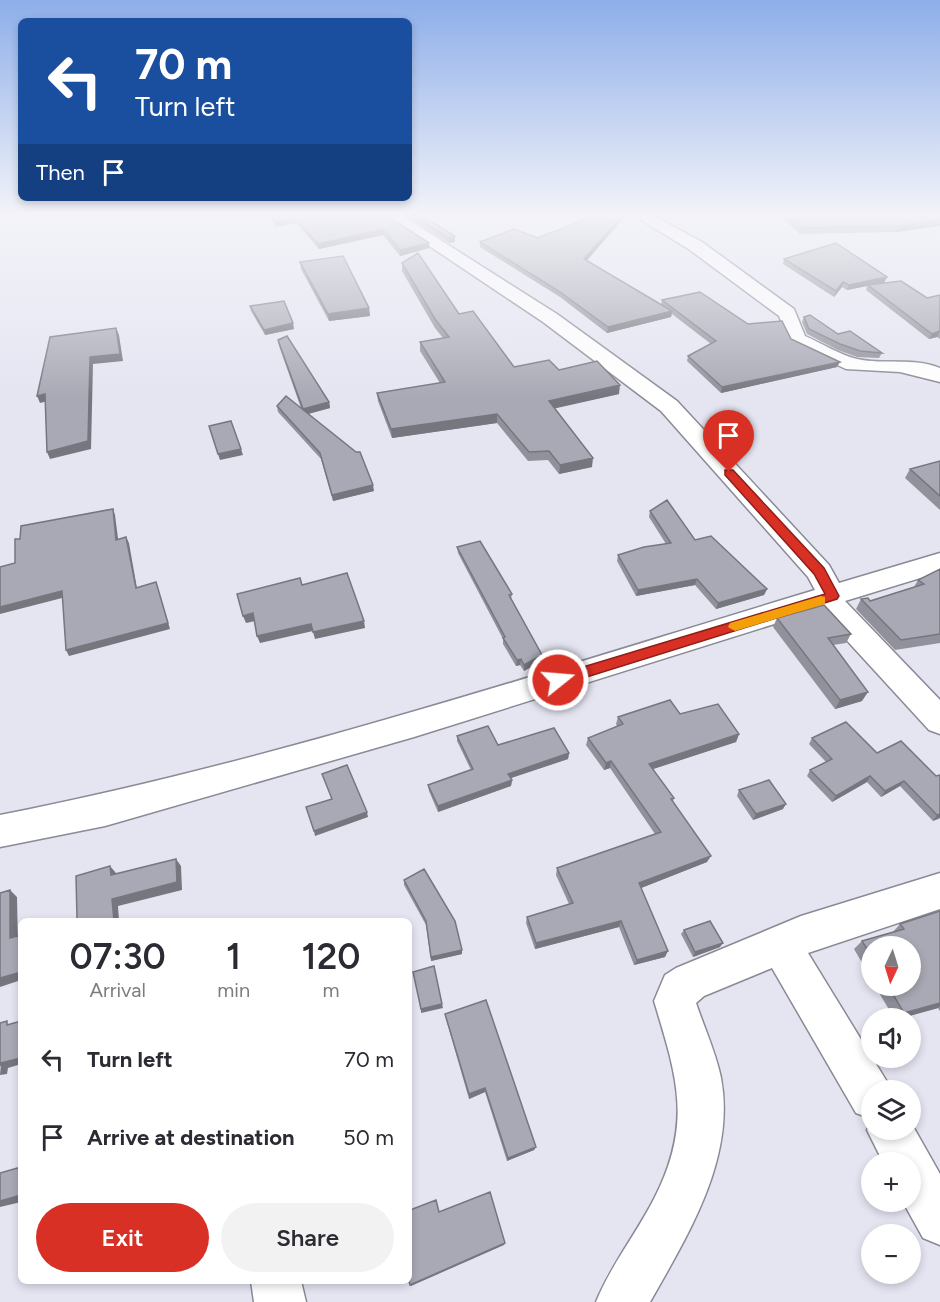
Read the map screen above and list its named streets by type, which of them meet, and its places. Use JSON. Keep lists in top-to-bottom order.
{
  "north": "bottom",
  "page": {
    "turn": ["70 m", "Turn left"],
    "then": "Then",
    "eta": [
      "07:30",
      "Arrival",
      "1",
      "min",
      "120",
      "m"
    ],
    "map_buttons": ["+", "−"],
    "list": [
      {
        "name": "Turn left",
        "value": "70 m"
      },
      {
        "name": "Arrive at destination",
        "value": "50 m"
      }
    ],
    "buttons": ["Exit", "Share"]
  }
}
